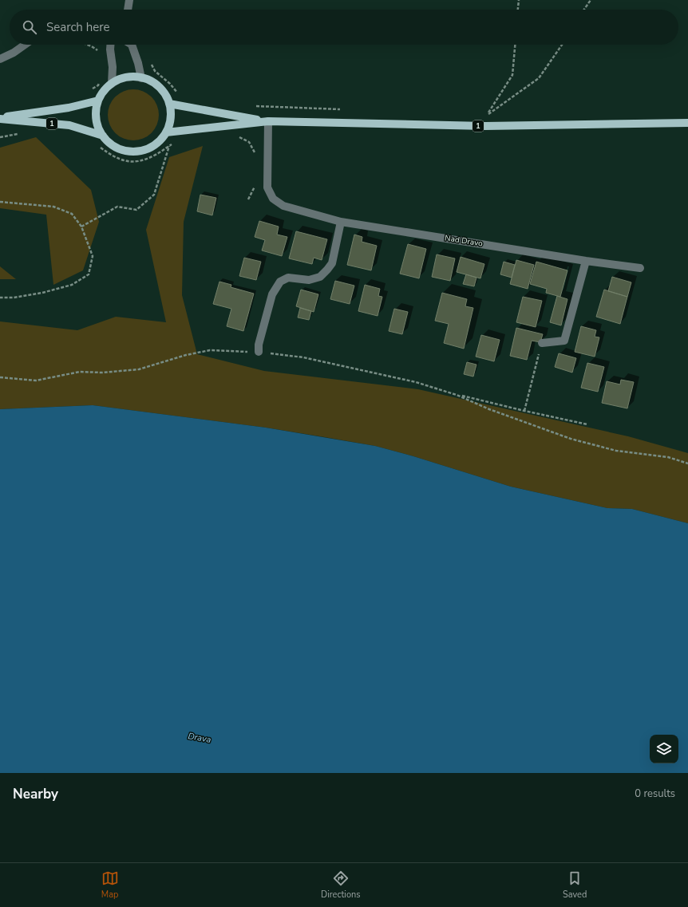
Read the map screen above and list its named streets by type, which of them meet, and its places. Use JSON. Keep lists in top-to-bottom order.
{
  "streets": {
    "main road": ["1"],
    "street": ["Nad Dravo"]
  },
  "crossings": [
    ["1", "Nad Dravo"]
  ],
  "water": ["Drava"],
  "page": {
    "search": "Search here",
    "heading": ["Nearby", "0 results"],
    "nav": ["Map", "Directions", "Saved"]
  }
}
